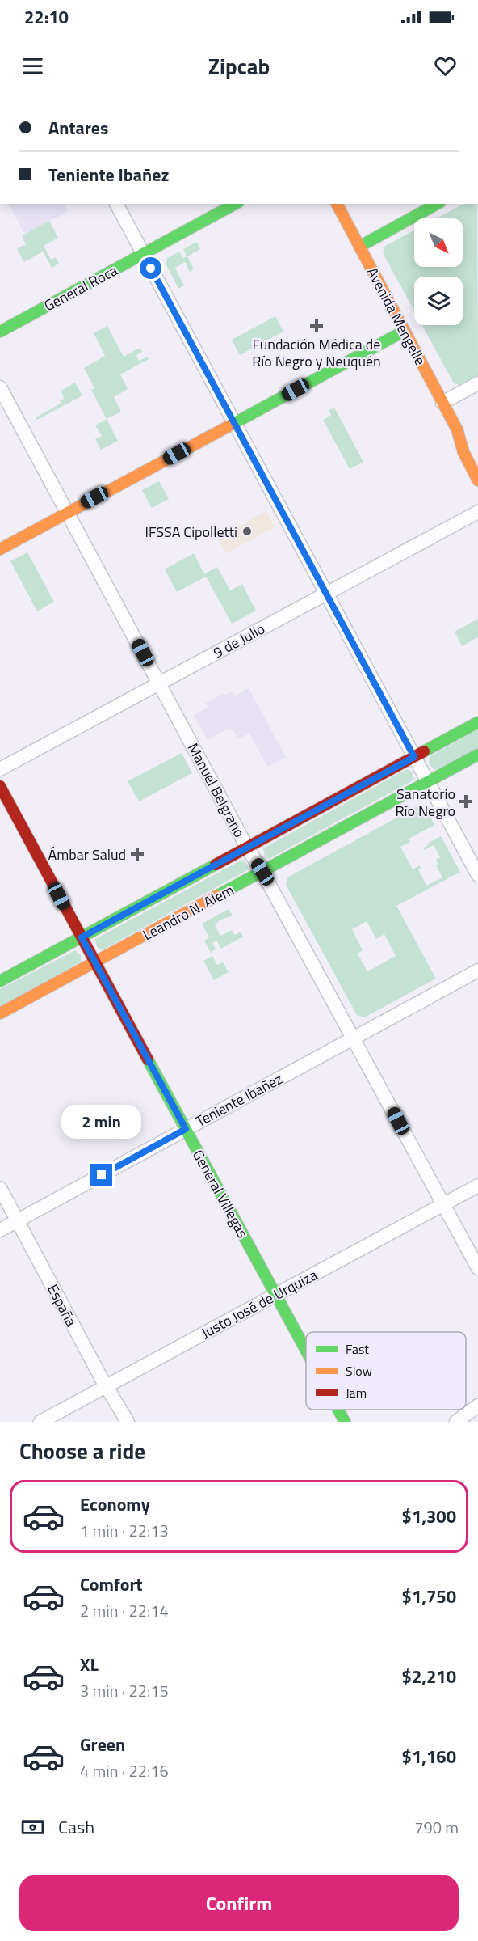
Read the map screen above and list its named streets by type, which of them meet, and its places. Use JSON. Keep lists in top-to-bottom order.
{
  "streets": {
    "main road": [
      "General Roca",
      "Avenida Mengelle",
      "Leandro N. Alem",
      "General Villegas"
    ],
    "street": [
      "9 de Julio",
      "Manuel Belgrano",
      "Teniente Ibañez",
      "Justo José de Urquiza",
      "España"
    ]
  },
  "crossings": [
    ["9 de Julio", "Manuel Belgrano"],
    ["Manuel Belgrano", "Leandro N. Alem"],
    ["Manuel Belgrano", "Teniente Ibañez"],
    ["Manuel Belgrano", "Justo José de Urquiza"],
    ["Leandro N. Alem", "General Villegas"],
    ["Teniente Ibañez", "General Villegas"],
    ["Teniente Ibañez", "España"],
    ["General Villegas", "Justo José de Urquiza"],
    ["Justo José de Urquiza", "España"]
  ],
  "places": {
    "health": ["Fundación Médica de Río Negro y Neuquén", "Sanatorio Río Negro", "Ámbar Salud"],
    "other": ["IFSSA Cipolletti"]
  },
  "legend": ["Fast", "Slow", "Jam"],
  "north": "bottom right",
  "page": {
    "status": "22:10",
    "header": "Zipcab",
    "banner": ["Antares", "Teniente Ibañez"],
    "bubble": "2 min",
    "heading": "Choose a ride",
    "list": [
      {
        "name": "Economy",
        "note": "1 min · 22:13",
        "value": "$1,300"
      },
      {
        "name": "Comfort",
        "note": "2 min · 22:14",
        "value": "$1,750"
      },
      {
        "name": "XL",
        "note": "3 min · 22:15",
        "value": "$2,210"
      },
      {
        "name": "Green",
        "note": "4 min · 22:16",
        "value": "$1,160"
      }
    ],
    "pay": ["Cash", "790 m"],
    "buttons": "Confirm"
  }
}
